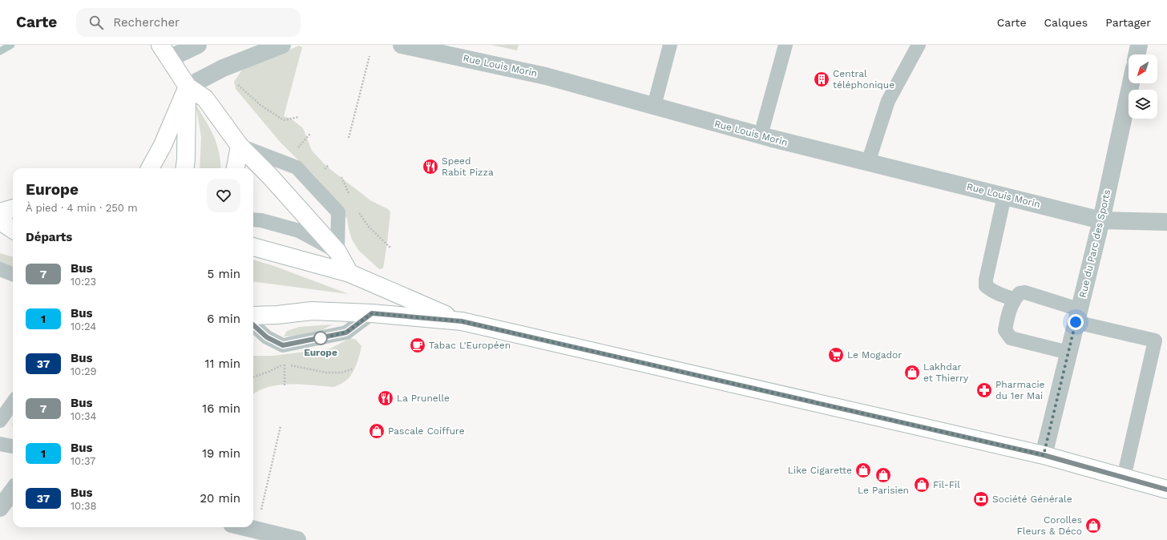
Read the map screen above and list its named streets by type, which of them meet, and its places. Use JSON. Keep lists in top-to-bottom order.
{
  "streets": {
    "street": ["Rue Louis Morin", "Rue du Parc des Sports"]
  },
  "crossings": [
    ["Rue Louis Morin", "Rue du Parc des Sports"]
  ],
  "places": {
    "building": ["Central téléphonique"],
    "restaurant": ["Speed Rabit Pizza", "La Prunelle"],
    "other": ["Europe"],
    "cafe": ["Tabac L'Européen"],
    "supermarket": ["Le Mogador"],
    "shop": [
      "Lakhdar et Thierry",
      "Pascale Coiffure",
      "Like Cigarette",
      "Le Parisien",
      "Fil-Fil",
      "Corolles Fleurs & Déco"
    ],
    "pharmacy": ["Pharmacie du 1er Mai"],
    "bank": ["Société Générale"]
  },
  "lines": ["bus line 7"],
  "north": "bottom left",
  "page": {
    "header": "Carte",
    "search": "Rechercher",
    "nav": ["Carte", "Calques", "Partager"],
    "heading": [
      ["Europe", "À pied · 4 min · 250 m"],
      "Départs"
    ],
    "list": [
      {
        "mark": "7",
        "name": "Bus",
        "note": "10:23",
        "value": "5 min"
      },
      {
        "mark": "1",
        "name": "Bus",
        "note": "10:24",
        "value": "6 min"
      },
      {
        "mark": "37",
        "name": "Bus",
        "note": "10:29",
        "value": "11 min"
      },
      {
        "mark": "7",
        "name": "Bus",
        "note": "10:34",
        "value": "16 min"
      },
      {
        "mark": "1",
        "name": "Bus",
        "note": "10:37",
        "value": "19 min"
      },
      {
        "mark": "37",
        "name": "Bus",
        "note": "10:38",
        "value": "20 min"
      }
    ]
  }
}
